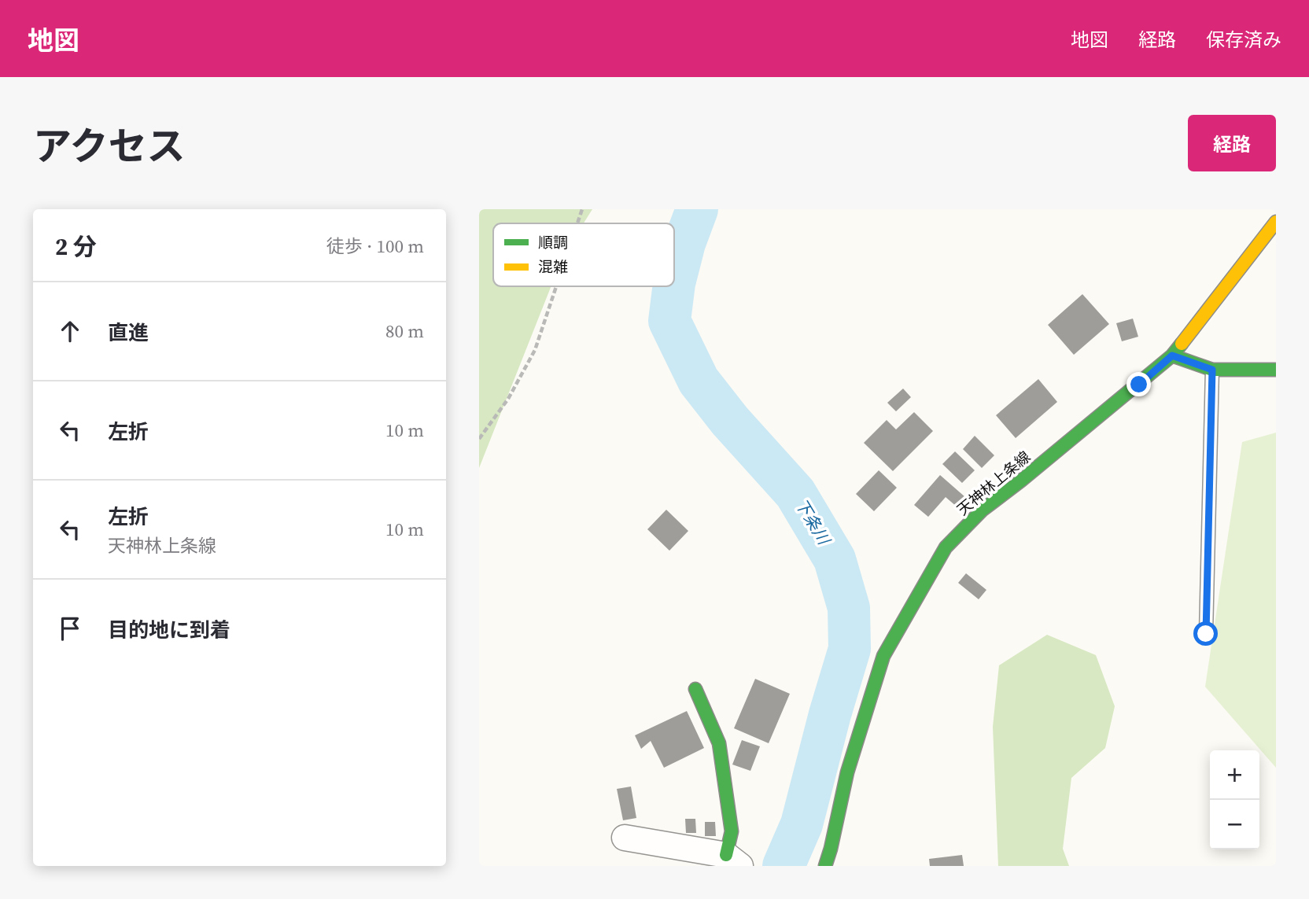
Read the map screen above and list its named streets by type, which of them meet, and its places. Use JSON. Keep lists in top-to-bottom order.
{
  "streets": {
    "main road": ["天神林上条線"]
  },
  "water": ["下条川"],
  "legend": ["順調", "混雑"],
  "page": {
    "header": "地図",
    "nav": ["地図", "経路", "保存済み"],
    "title": "アクセス",
    "buttons": "経路",
    "heading": ["2 分", "徒歩 · 100 m"],
    "list": [
      ["直進", "80 m"],
      ["左折", "10 m"],
      ["左折", "天神林上条線", "10 m"],
      "目的地に到着"
    ],
    "map_buttons": ["+", "−"]
  }
}
